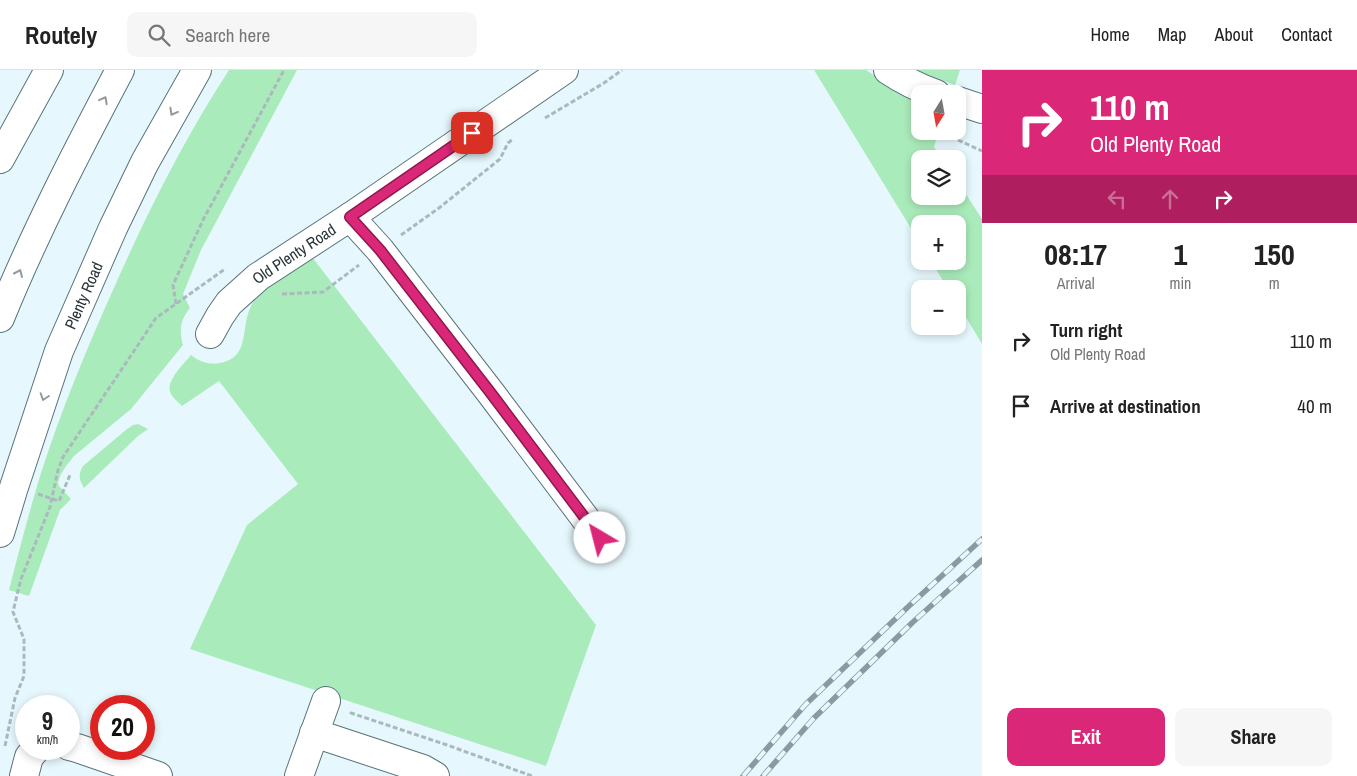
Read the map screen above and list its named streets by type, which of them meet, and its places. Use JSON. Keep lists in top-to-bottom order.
{
  "streets": {
    "main road": ["Old Plenty Road", "Plenty Road"]
  },
  "north": "bottom",
  "page": {
    "header": "Routely",
    "search": "Search here",
    "nav": [
      "Home",
      "Map",
      "About",
      "Contact"
    ],
    "turn": ["110 m", "Old Plenty Road"],
    "map_buttons": ["+", "−"],
    "eta": [
      "08:17",
      "Arrival",
      "1",
      "min",
      "150",
      "m"
    ],
    "list": [
      {
        "name": "Turn right",
        "note": "Old Plenty Road",
        "value": "110 m"
      },
      {
        "name": "Arrive at destination",
        "value": "40 m"
      }
    ],
    "speed": "9 km/h",
    "limit": "20",
    "buttons": ["Exit", "Share"]
  }
}
